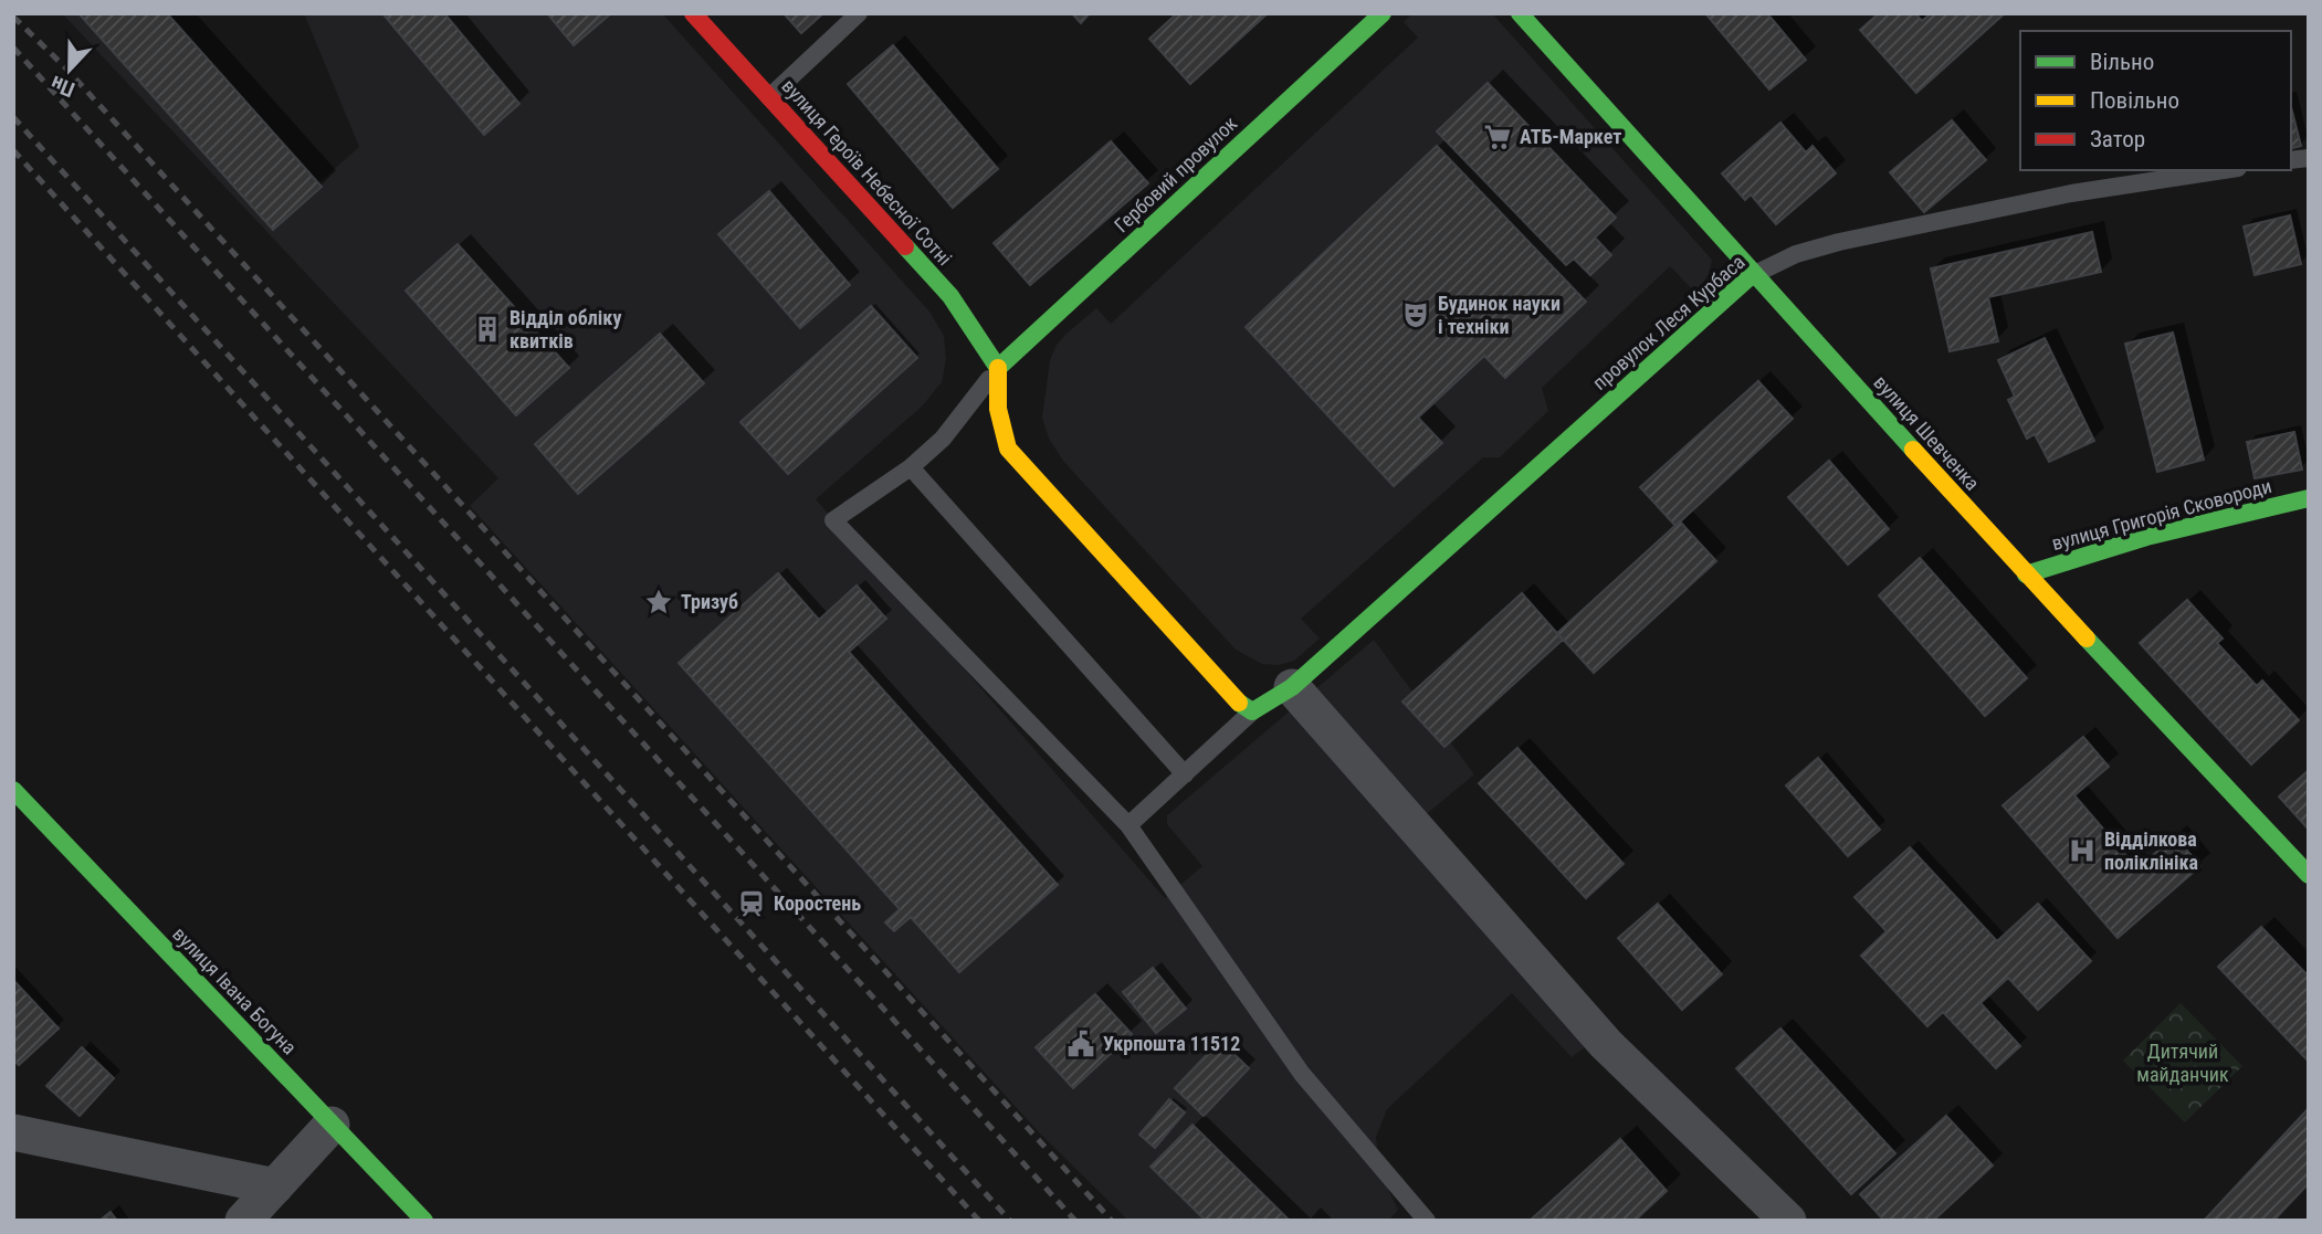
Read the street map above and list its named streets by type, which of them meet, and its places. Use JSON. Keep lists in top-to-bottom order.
{
  "streets": {
    "street": [
      "вулиця Героїв Небесної Сотні",
      "Гербовий провулок",
      "провулок Леся Курбаса",
      "вулиця Шевченка",
      "вулиця Григорія Сковороди",
      "вулиця Івана Богуна"
    ]
  },
  "crossings": [
    ["вулиця Героїв Небесної Сотні", "Гербовий провулок"],
    ["провулок Леся Курбаса", "вулиця Шевченка"],
    ["вулиця Шевченка", "вулиця Григорія Сковороди"]
  ],
  "parks": ["Дитячий майданчик"],
  "places": {
    "supermarket": ["АТБ-Маркет"],
    "theatre": ["Будинок науки і техніки"],
    "building": ["Відділ обліку квитків"],
    "place": ["Тризуб"],
    "hospital": ["Відділкова поліклініка"],
    "station": ["Коростень"],
    "public building": ["Укрпошта 11512"]
  },
  "legend": ["Вільно", "Повільно", "Затор"],
  "north": "bottom"
}
